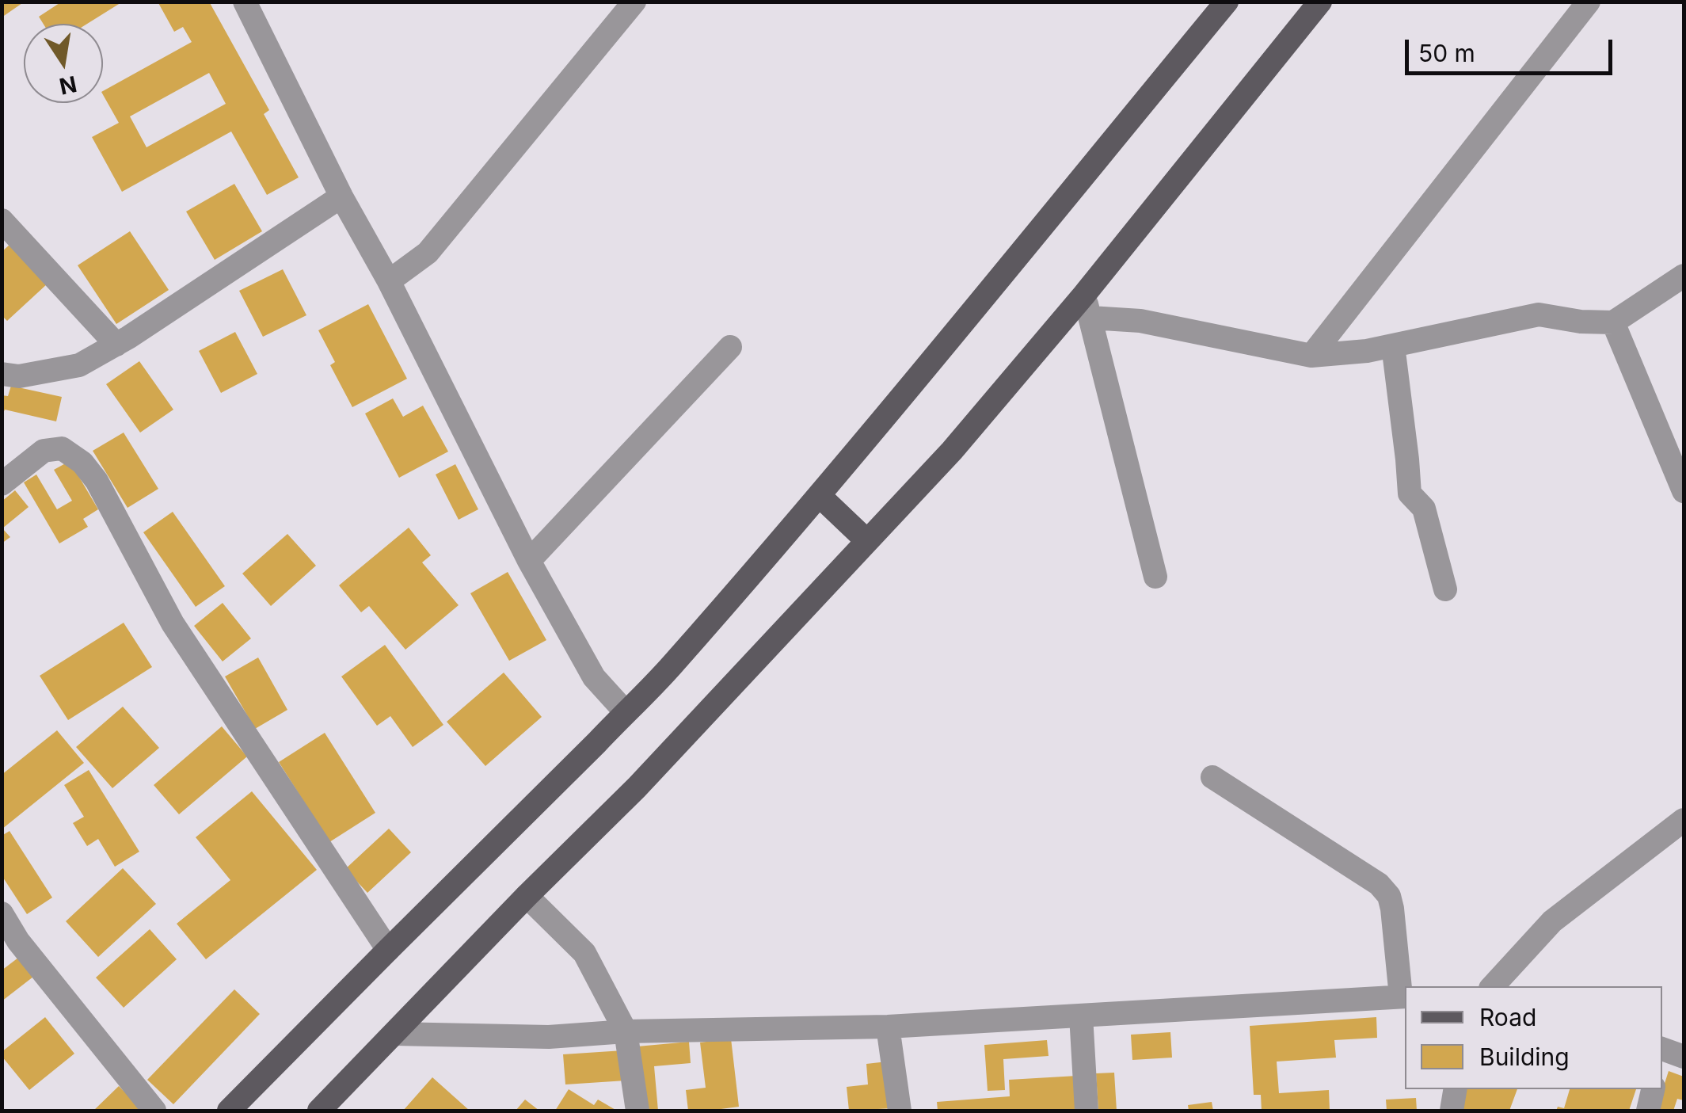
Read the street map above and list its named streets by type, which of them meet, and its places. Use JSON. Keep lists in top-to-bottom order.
{
  "legend": ["Road", "Building"],
  "scale_bar": "50 m",
  "north": "bottom"
}
